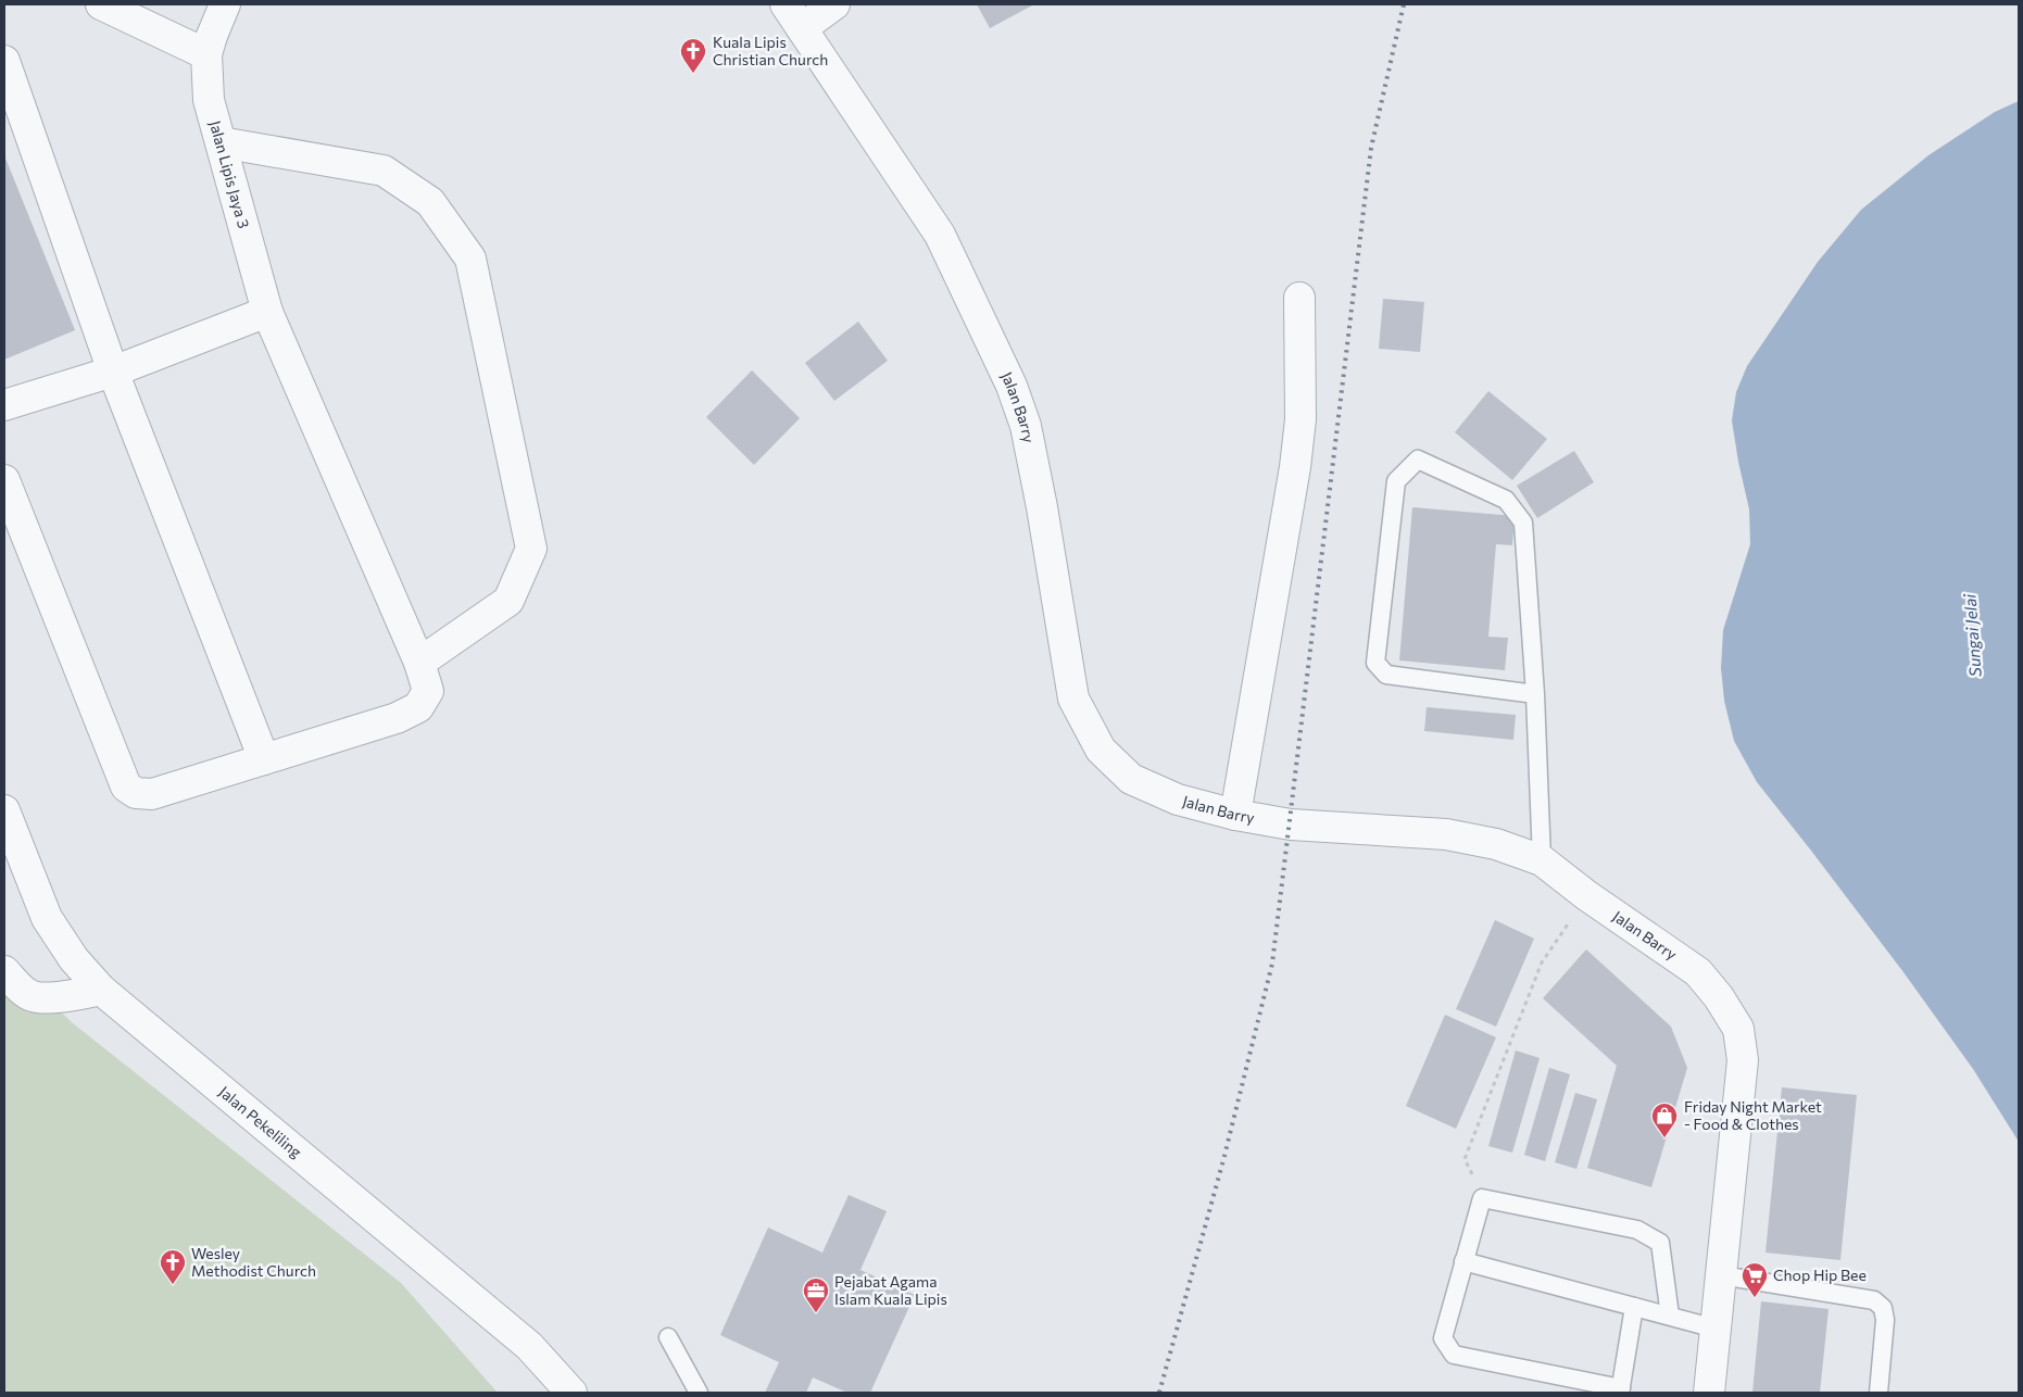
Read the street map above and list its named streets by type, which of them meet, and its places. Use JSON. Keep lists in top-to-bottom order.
{
  "streets": {
    "street": ["Jalan Lipis Jaya 3", "Jalan Barry", "Jalan Pekeliling"]
  },
  "water": ["Sungai Jelai"],
  "places": {
    "church": ["Kuala Lipis Christian Church", "Wesley Methodist Church"],
    "shop": ["Friday Night Market - Food & Clothes"],
    "supermarket": ["Chop Hip Bee"],
    "office": ["Pejabat Agama Islam Kuala Lipis"]
  }
}
